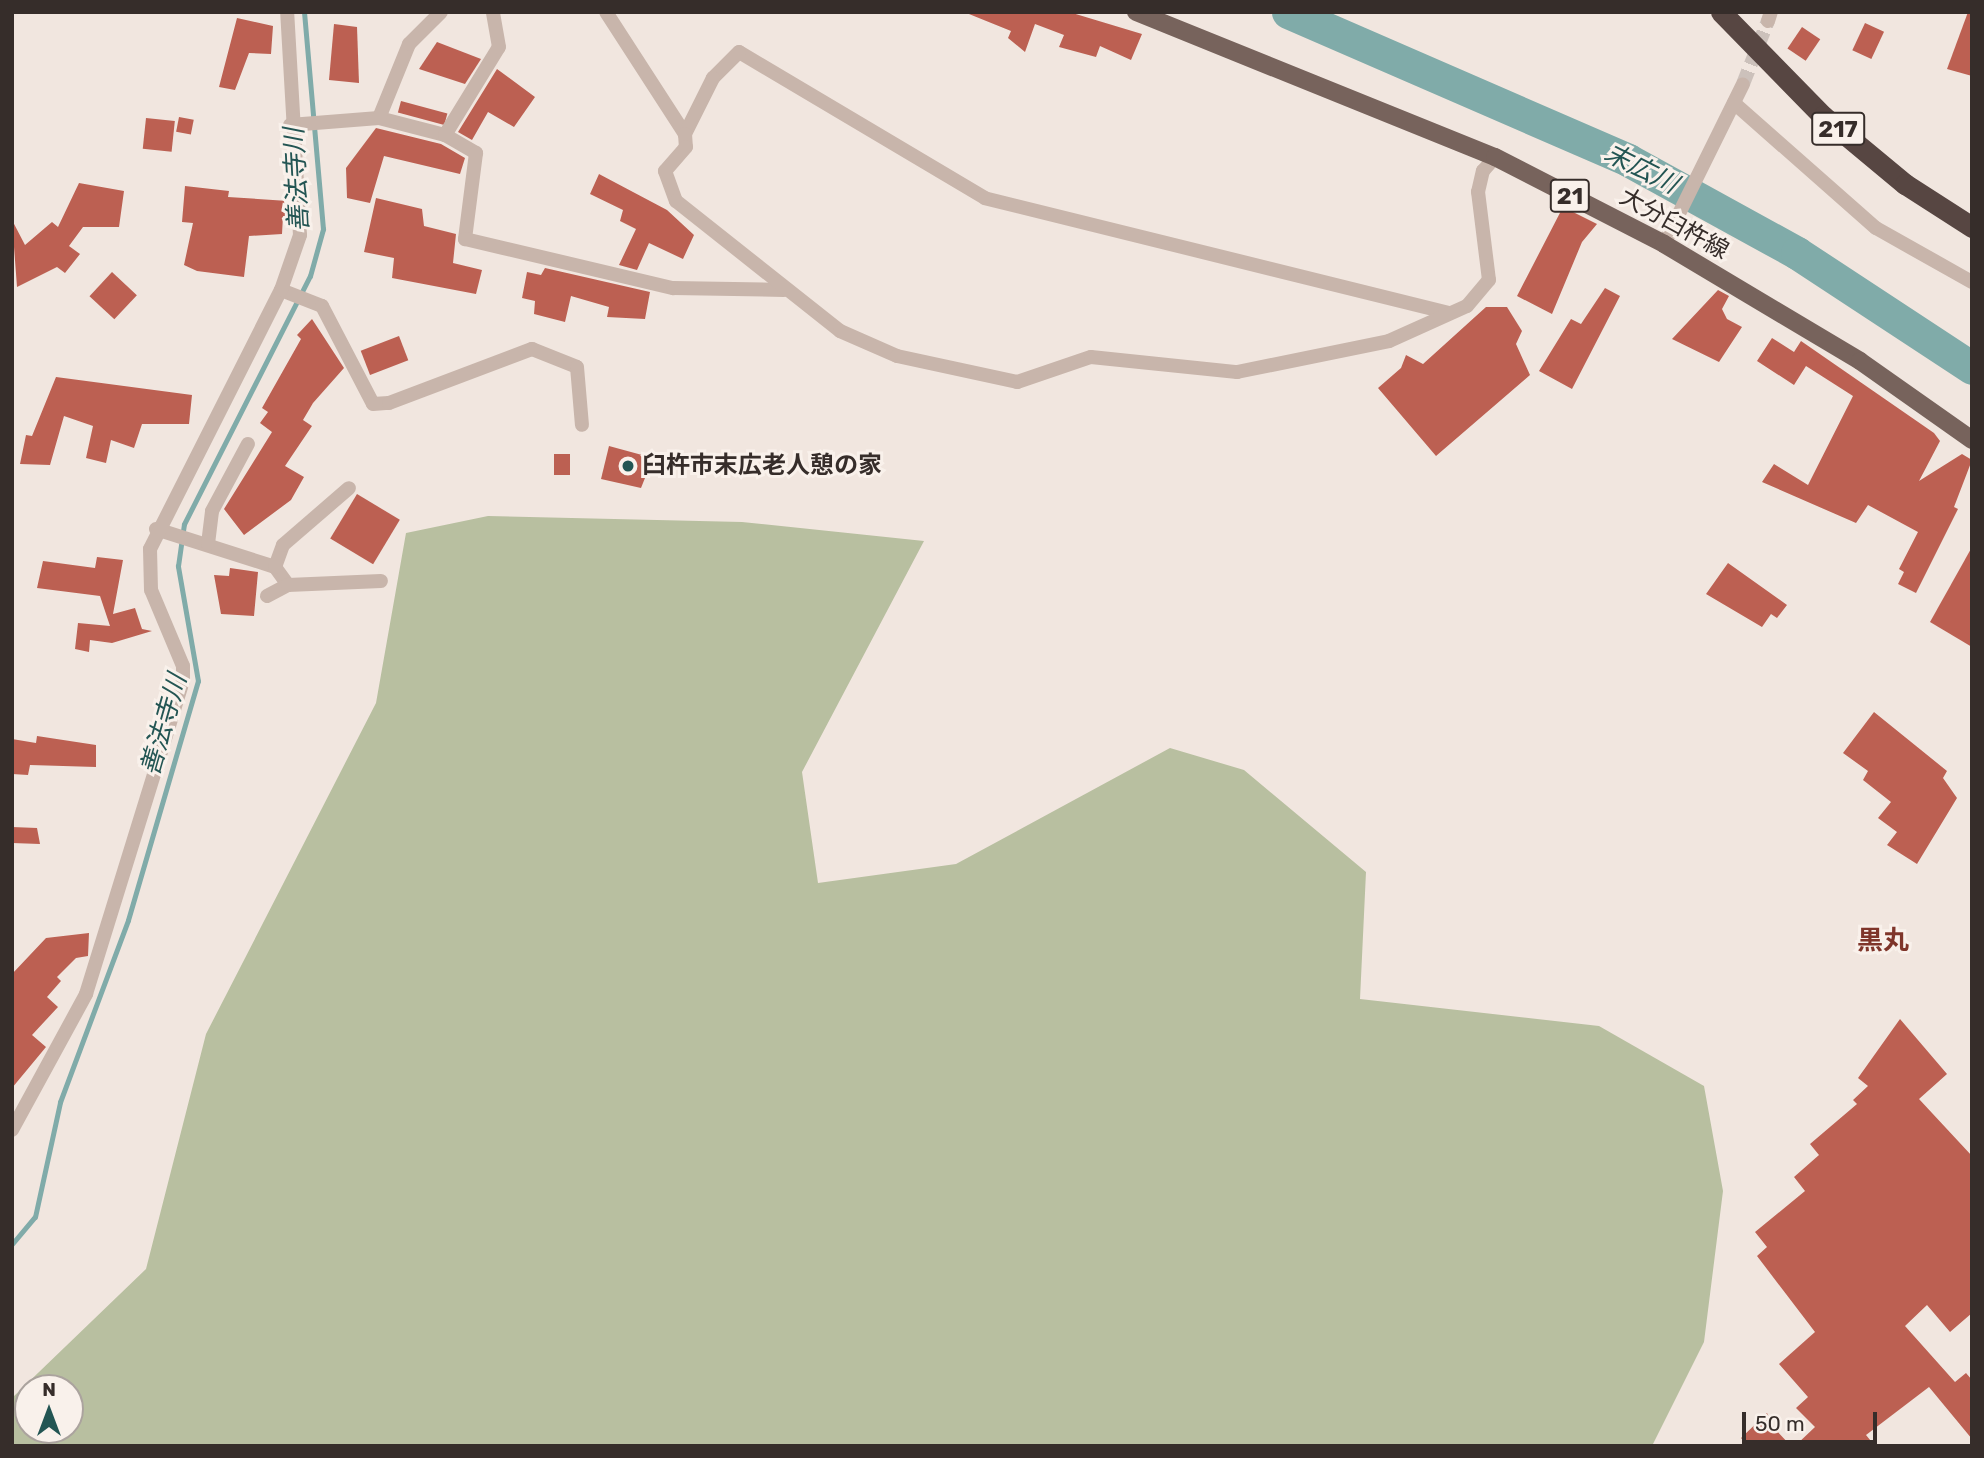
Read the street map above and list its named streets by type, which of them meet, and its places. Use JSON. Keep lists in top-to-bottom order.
{
  "streets": {
    "highway": ["217"],
    "main road": ["21", "大分臼杵線"]
  },
  "districts": ["黒丸"],
  "water": ["末広川", "善法寺川"],
  "places": ["臼杵市末広老人憩の家"],
  "scale_bar": "50 m",
  "north": "top"
}
